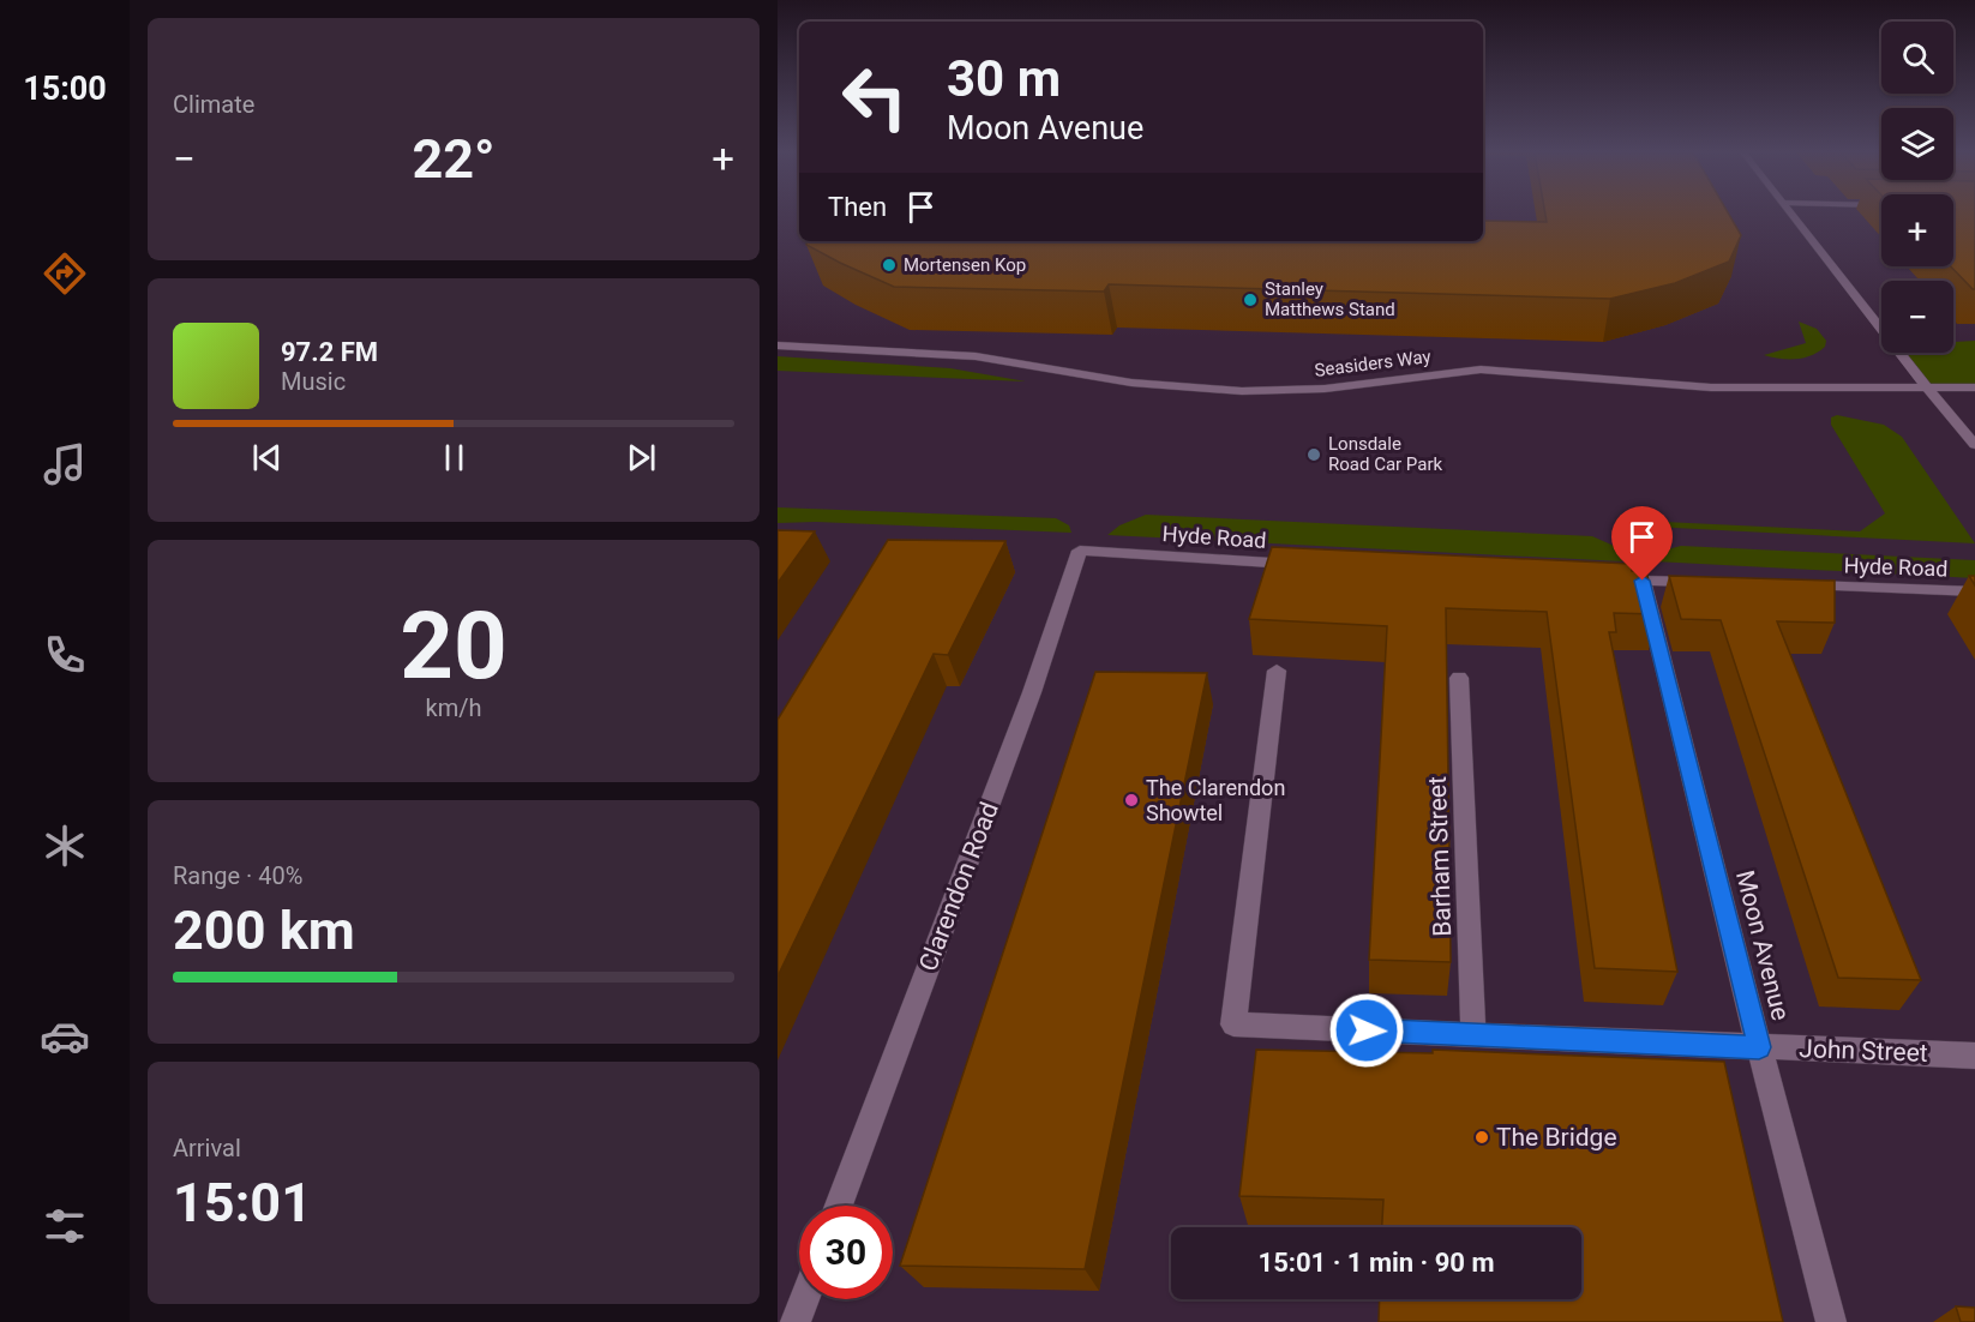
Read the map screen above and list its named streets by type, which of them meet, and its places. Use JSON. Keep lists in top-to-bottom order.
{
  "streets": {
    "street": [
      "Seasiders Way",
      "Hyde Road",
      "Barham Street",
      "Clarendon Road",
      "Moon Avenue",
      "John Street"
    ]
  },
  "crossings": [
    ["Hyde Road", "Clarendon Road"],
    ["Barham Street", "John Street"],
    ["Moon Avenue", "John Street"]
  ],
  "places": [
    "Mortensen Kop",
    "Stanley Matthews Stand",
    "Lonsdale Road Car Park",
    "The Clarendon Showtel",
    "The Bridge"
  ],
  "page": {
    "tabs": "15:00",
    "tile": [
      "Climate",
      ["20", "km/h"],
      ["Range · 40%", "200 km"],
      ["Arrival", "15:01"]
    ],
    "map_buttons": ["+", "−"],
    "turn": ["30 m", "Moon Avenue"],
    "heat": ["−", "22°", "+"],
    "then": "Then",
    "song": ["97.2 FM", "Music"],
    "limit": "30",
    "trip": "15:01 · 1 min · 90 m"
  }
}
